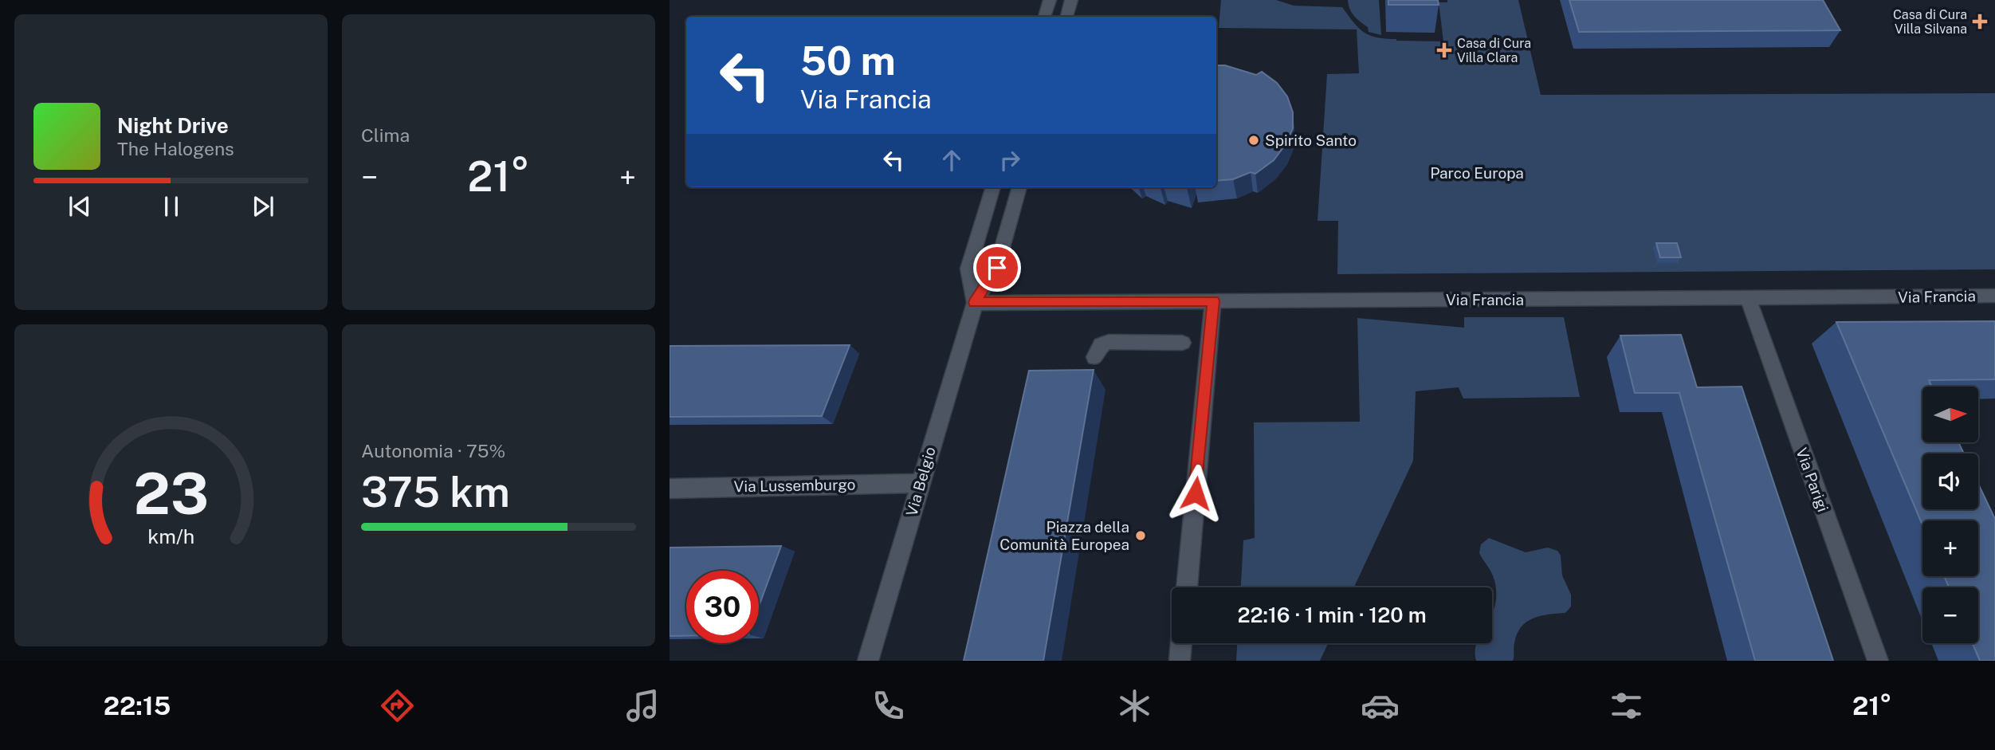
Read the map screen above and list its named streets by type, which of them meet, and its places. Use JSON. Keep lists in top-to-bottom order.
{
  "streets": {
    "street": [
      "Via Francia",
      "Via Parigi",
      "Via Belgio",
      "Via Lussemburgo"
    ]
  },
  "crossings": [
    ["Via Francia", "Via Parigi"],
    ["Via Francia", "Via Belgio"],
    ["Via Belgio", "Via Lussemburgo"]
  ],
  "parks": ["Parco Europa"],
  "places": {
    "health": ["Casa di Cura Villa Silvana", "Casa di Cura Villa Clara"],
    "other": ["Spirito Santo", "Piazza della Comunità Europea"]
  },
  "north": "right",
  "page": {
    "tile": [
      "Clima",
      ["Autonomia · 75%", "375 km"]
    ],
    "turn": ["50 m", "Via Francia"],
    "song": ["Night Drive", "The Halogens"],
    "heat": ["−", "21°", "+"],
    "map_buttons": ["+", "−"],
    "limit": "30",
    "trip": "22:16 · 1 min · 120 m",
    "tabs": ["22:15", "21°"],
    "gauge": ["23", "km/h"]
  }
}
